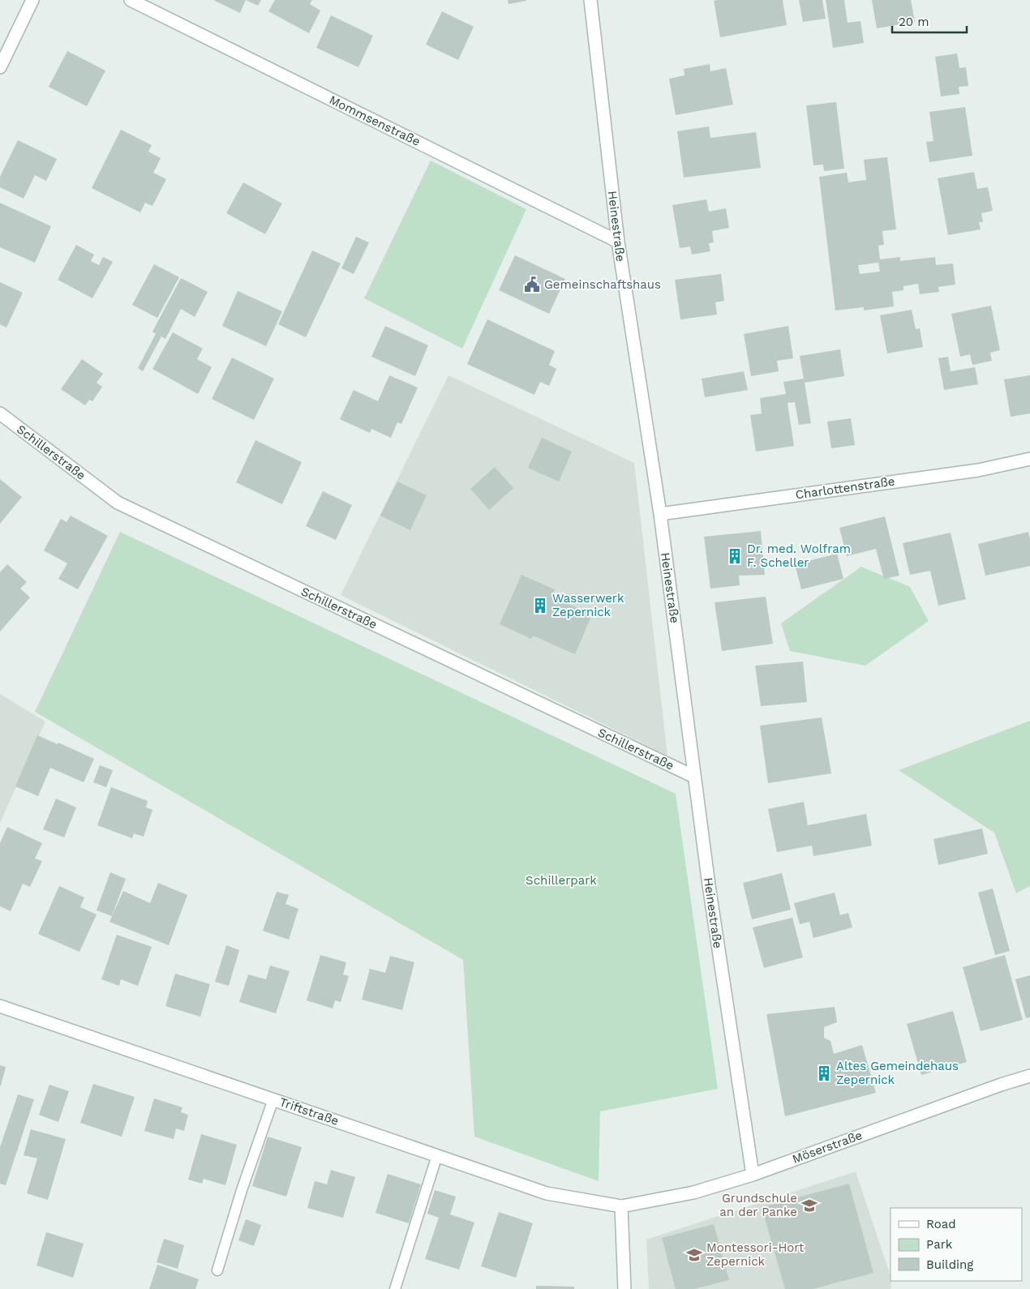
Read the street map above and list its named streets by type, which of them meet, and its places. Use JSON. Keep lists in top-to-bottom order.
{
  "streets": {
    "street": [
      "Mommsenstraße",
      "Heinestraße",
      "Schillerstraße",
      "Charlottenstraße",
      "Triftstraße",
      "Möserstraße"
    ]
  },
  "crossings": [
    ["Mommsenstraße", "Heinestraße"],
    ["Heinestraße", "Schillerstraße"],
    ["Heinestraße", "Charlottenstraße"],
    ["Heinestraße", "Möserstraße"],
    ["Triftstraße", "Möserstraße"]
  ],
  "parks": ["Schillerpark"],
  "places": {
    "public building": ["Gemeinschaftshaus"],
    "building": ["Dr. med. Wolfram F. Scheller", "Wasserwerk Zepernick", "Altes Gemeindehaus Zepernick"],
    "school or university": ["Grundschule an der Panke", "Montessori-Hort Zepernick"]
  },
  "legend": ["Road", "Park", "Building"],
  "scale_bar": "20 m"
}
